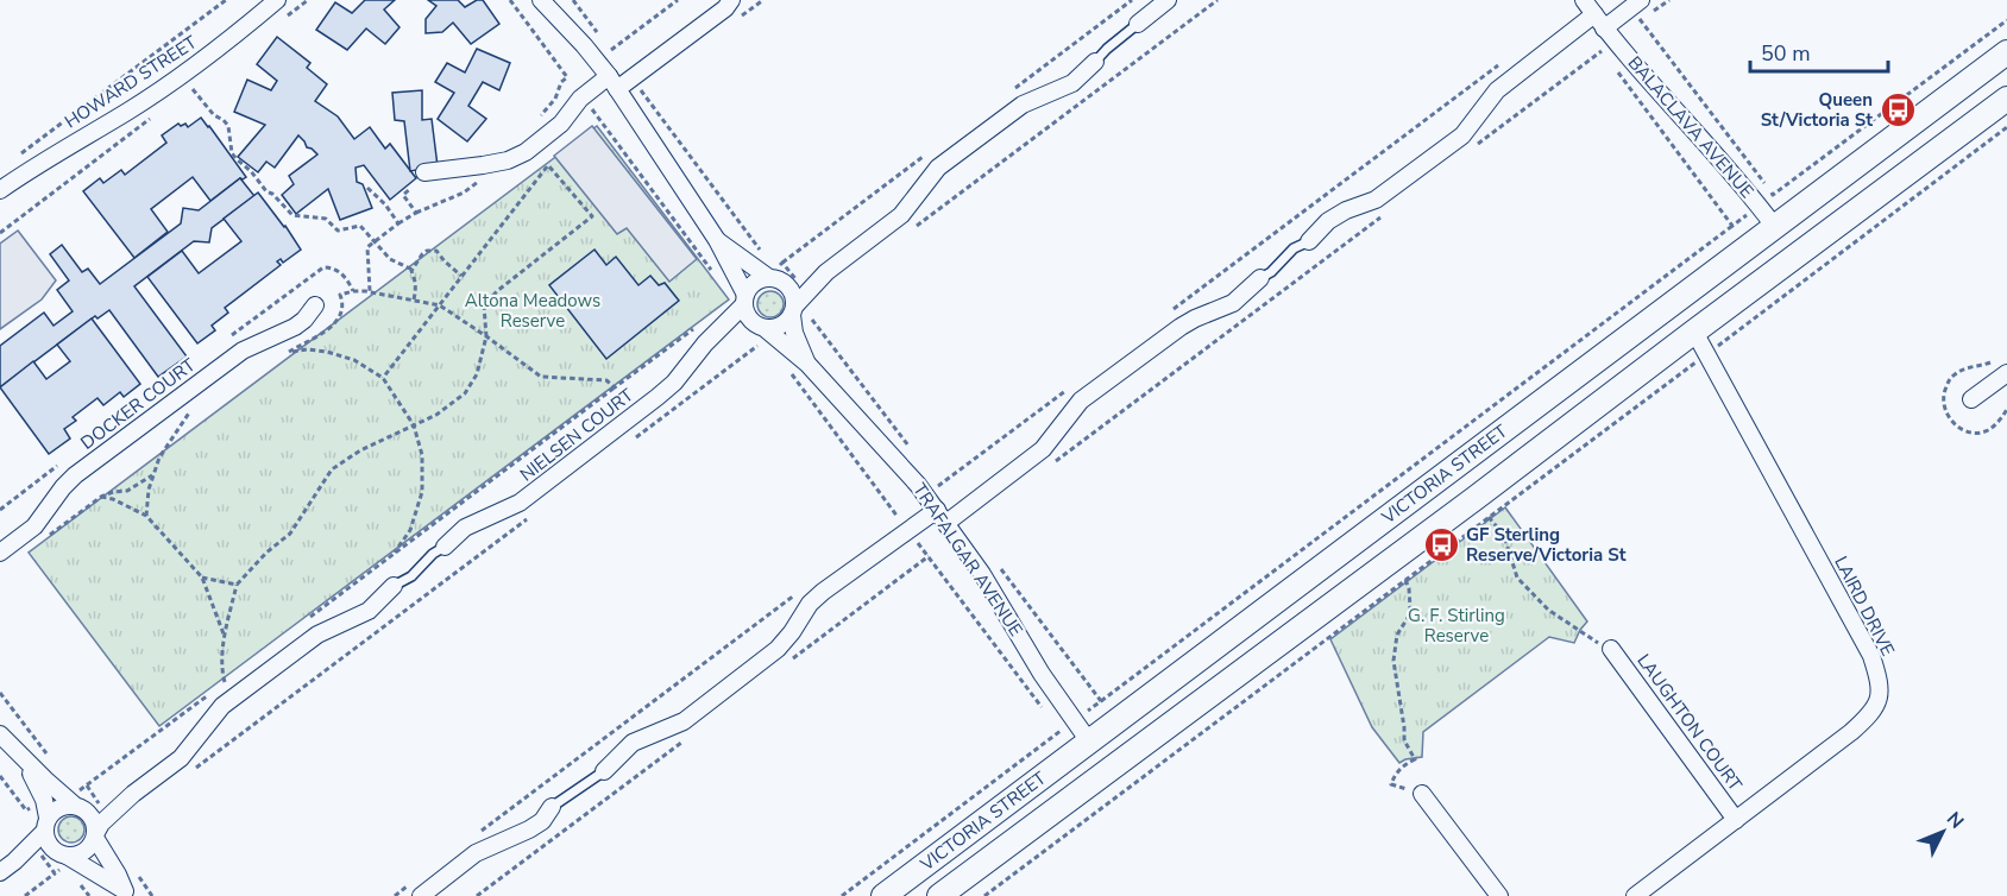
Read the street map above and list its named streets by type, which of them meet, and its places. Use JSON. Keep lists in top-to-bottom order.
{
  "streets": {
    "street": [
      "HOWARD STREET",
      "BALACLAVA AVENUE",
      "DOCKER COURT",
      "NIELSEN COURT",
      "VICTORIA STREET",
      "TRAFALGAR AVENUE",
      "LAIRD DRIVE",
      "LAUGHTON COURT"
    ]
  },
  "crossings": [
    ["BALACLAVA AVENUE", "VICTORIA STREET"],
    ["NIELSEN COURT", "TRAFALGAR AVENUE"],
    ["VICTORIA STREET", "TRAFALGAR AVENUE"],
    ["VICTORIA STREET", "LAIRD DRIVE"],
    ["LAIRD DRIVE", "LAUGHTON COURT"]
  ],
  "parks": ["Altona Meadows Reserve", "G. F. Stirling Reserve"],
  "places": {
    "bus stop": ["Queen St/Victoria St", "GF Sterling Reserve/Victoria St"]
  },
  "scale_bar": "50 m",
  "north": "top right"
}
